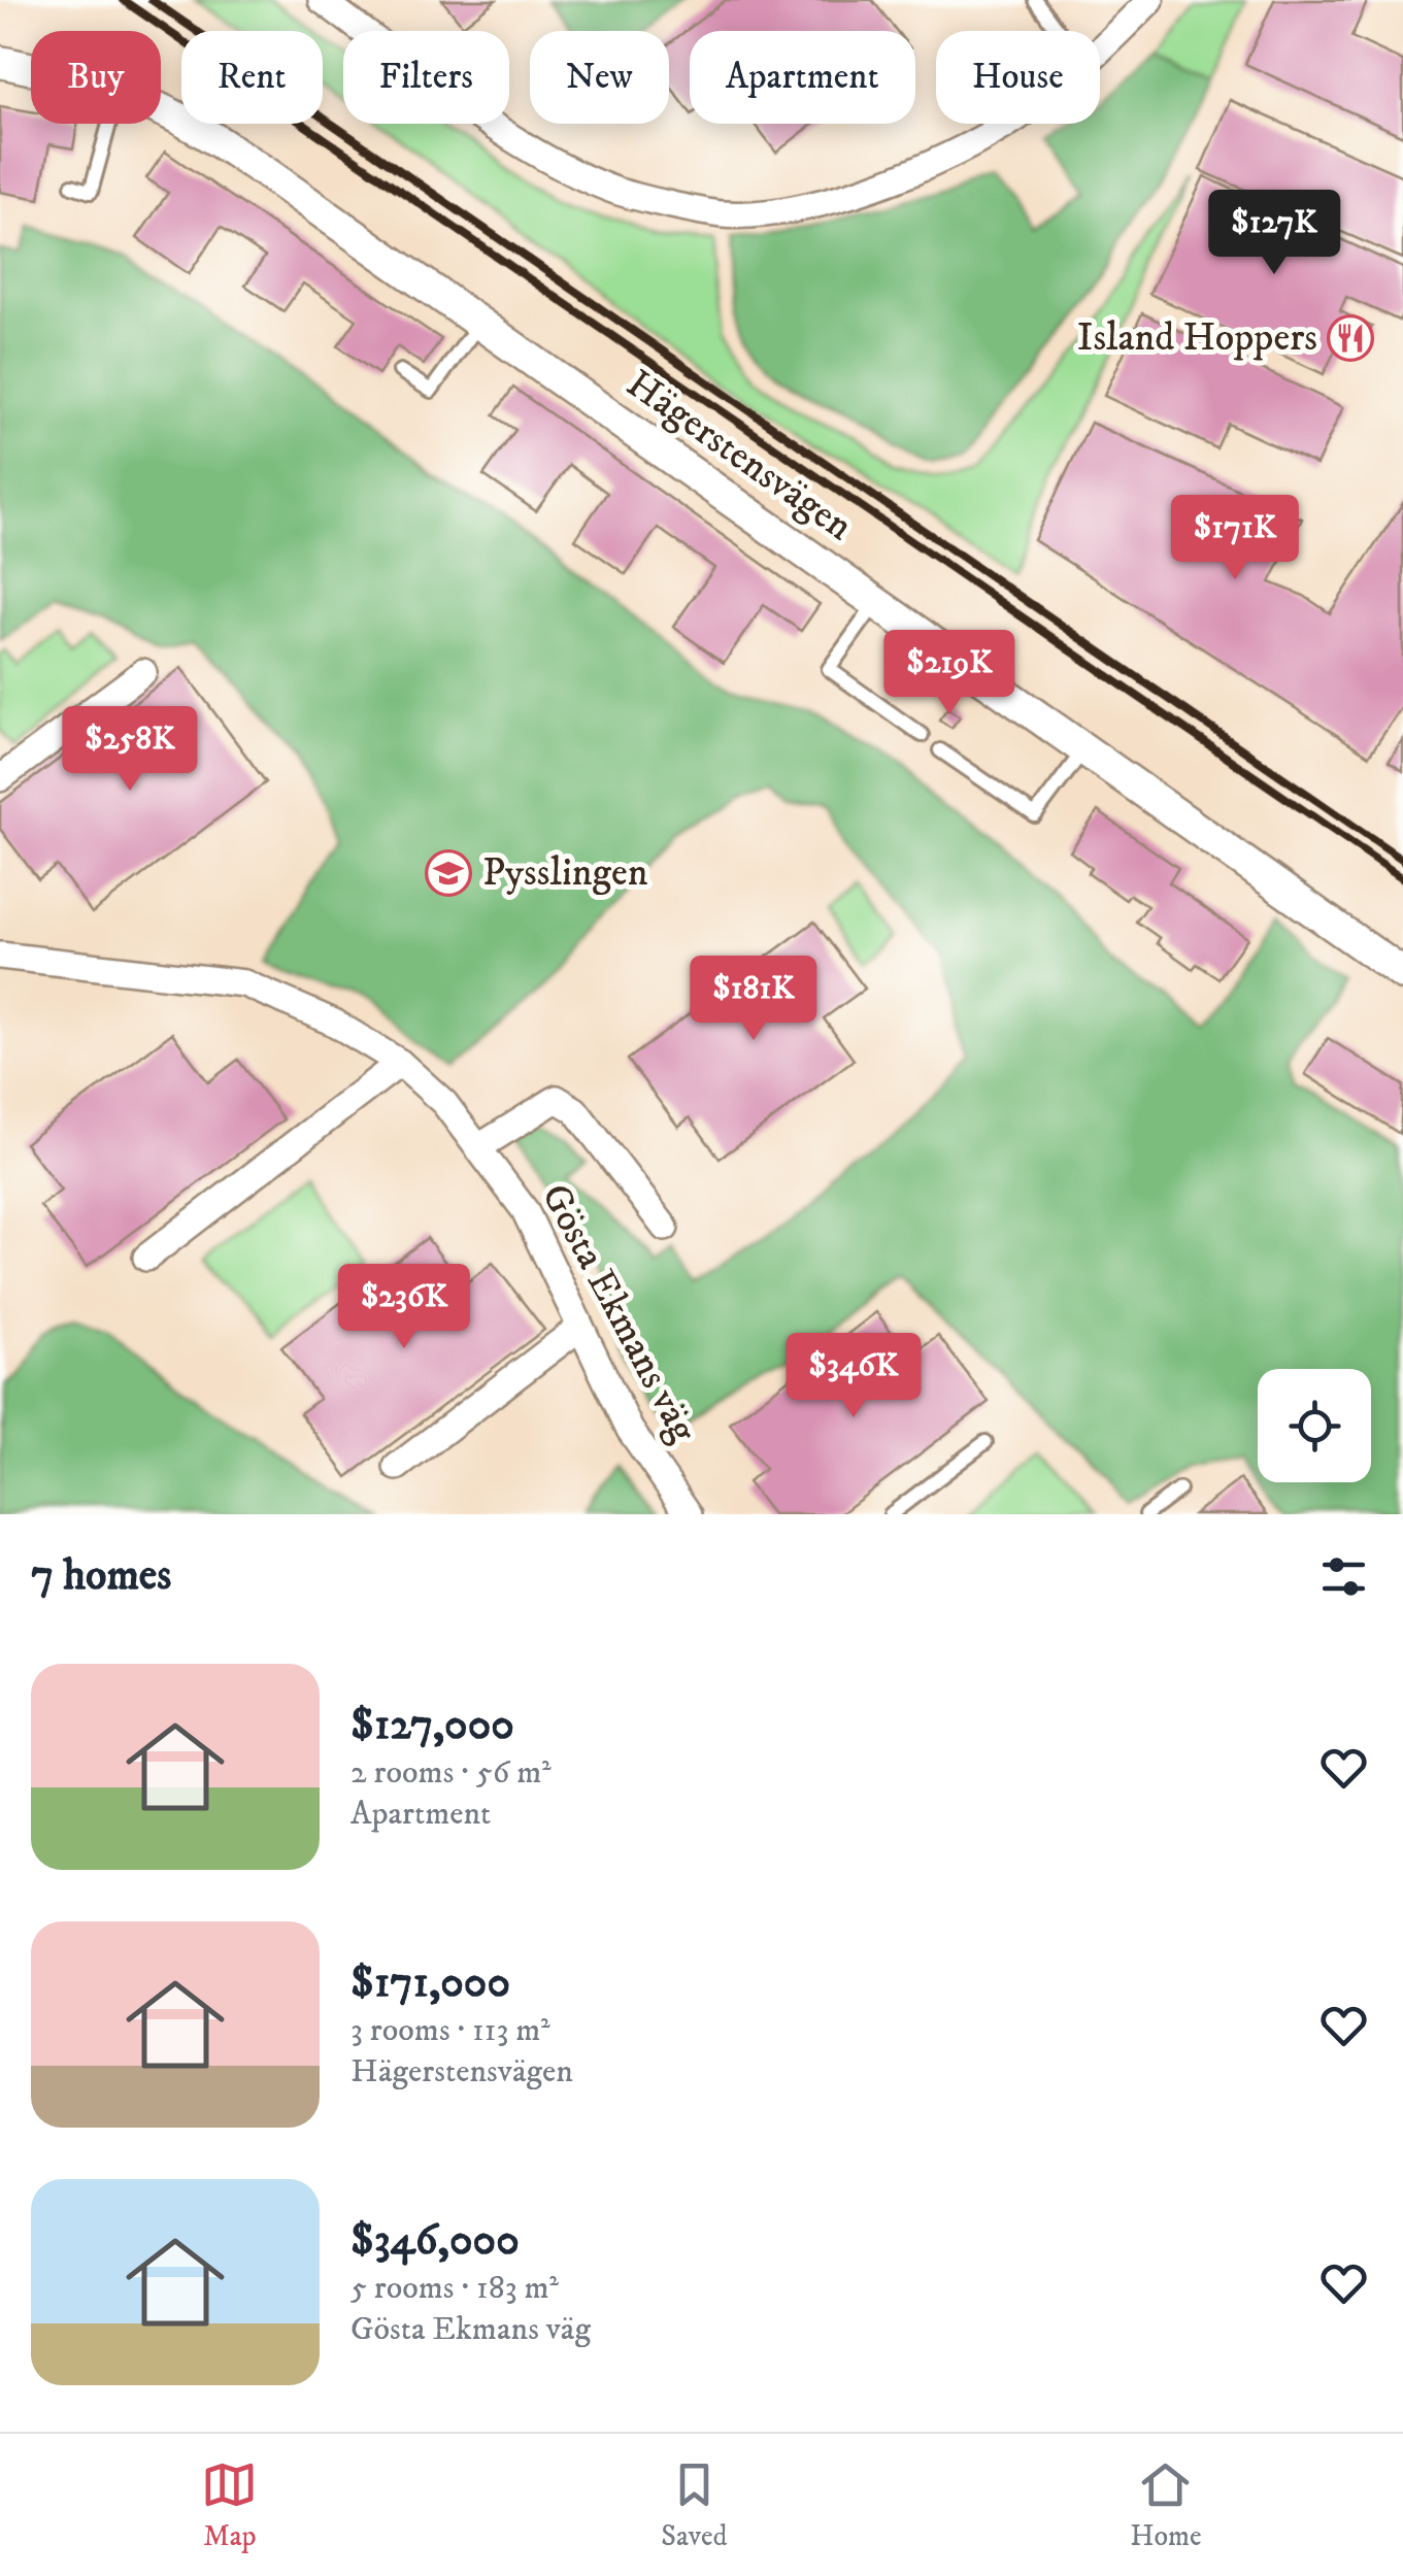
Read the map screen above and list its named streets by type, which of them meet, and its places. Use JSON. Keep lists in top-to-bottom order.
{
  "streets": {
    "street": ["Hägerstensvägen", "Gösta Ekmans väg"]
  },
  "places": {
    "restaurant": ["Island Hoppers"],
    "school or university": ["Pysslingen"]
  },
  "page": {
    "chip": [
      "Buy",
      "Rent",
      "Filters",
      "New",
      "Apartment",
      "House"
    ],
    "price": [
      "$127K",
      "$171K",
      "$219K",
      "$258K",
      "$181K",
      "$236K",
      "$346K"
    ],
    "heading": "7 homes",
    "list": [
      {
        "name": "$127,000",
        "note": "2 rooms · 56 m² · Apartment"
      },
      {
        "name": "$171,000",
        "note": "3 rooms · 113 m² · Hägerstensvägen"
      },
      {
        "name": "$346,000",
        "note": "5 rooms · 183 m² · Gösta Ekmans väg"
      }
    ],
    "tabs": ["Map", "Saved", "Home"]
  }
}
